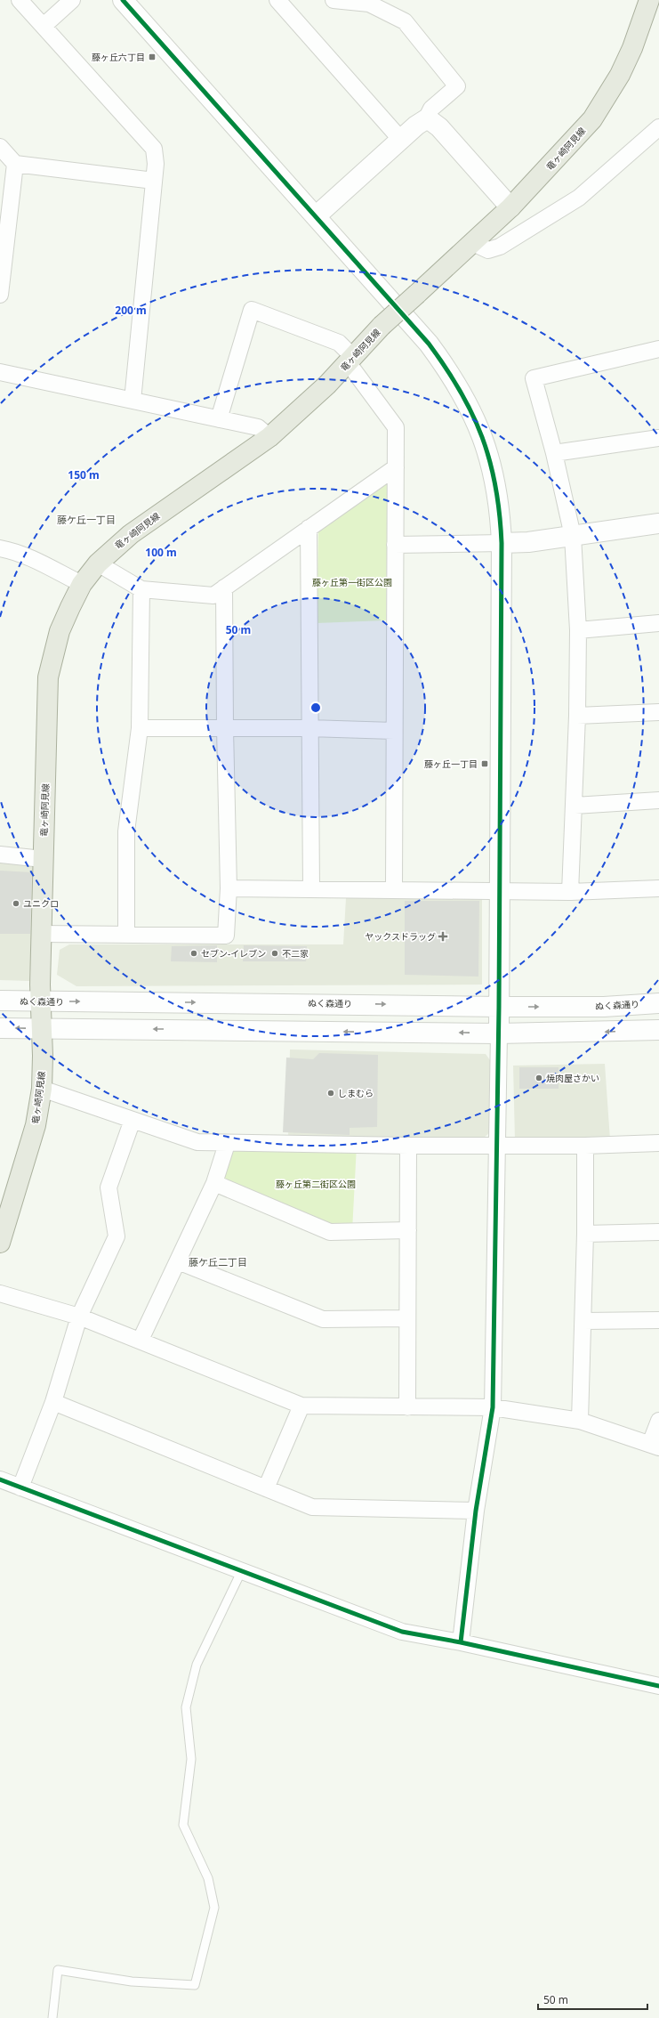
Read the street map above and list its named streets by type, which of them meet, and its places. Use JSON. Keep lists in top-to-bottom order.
{
  "streets": {
    "main road": ["竜ヶ崎阿見線"],
    "street": ["ぬく森通り"]
  },
  "crossings": [
    ["竜ヶ崎阿見線", "ぬく森通り"]
  ],
  "districts": ["藤ケ丘一丁目", "藤ケ丘二丁目"],
  "parks": ["藤ヶ丘第一街区公園", "藤ヶ丘第二街区公園"],
  "places": {
    "transit": ["藤ヶ丘六丁目", "藤ヶ丘一丁目"],
    "other": [
      "ユニクロ",
      "セブン-イレブン",
      "不二家",
      "焼肉屋さかい",
      "しまむら"
    ],
    "health": ["ヤックスドラッグ"]
  },
  "scale_bar": "50 m",
  "rings": [
    "200 m",
    "150 m",
    "100 m",
    "50 m"
  ]
}
